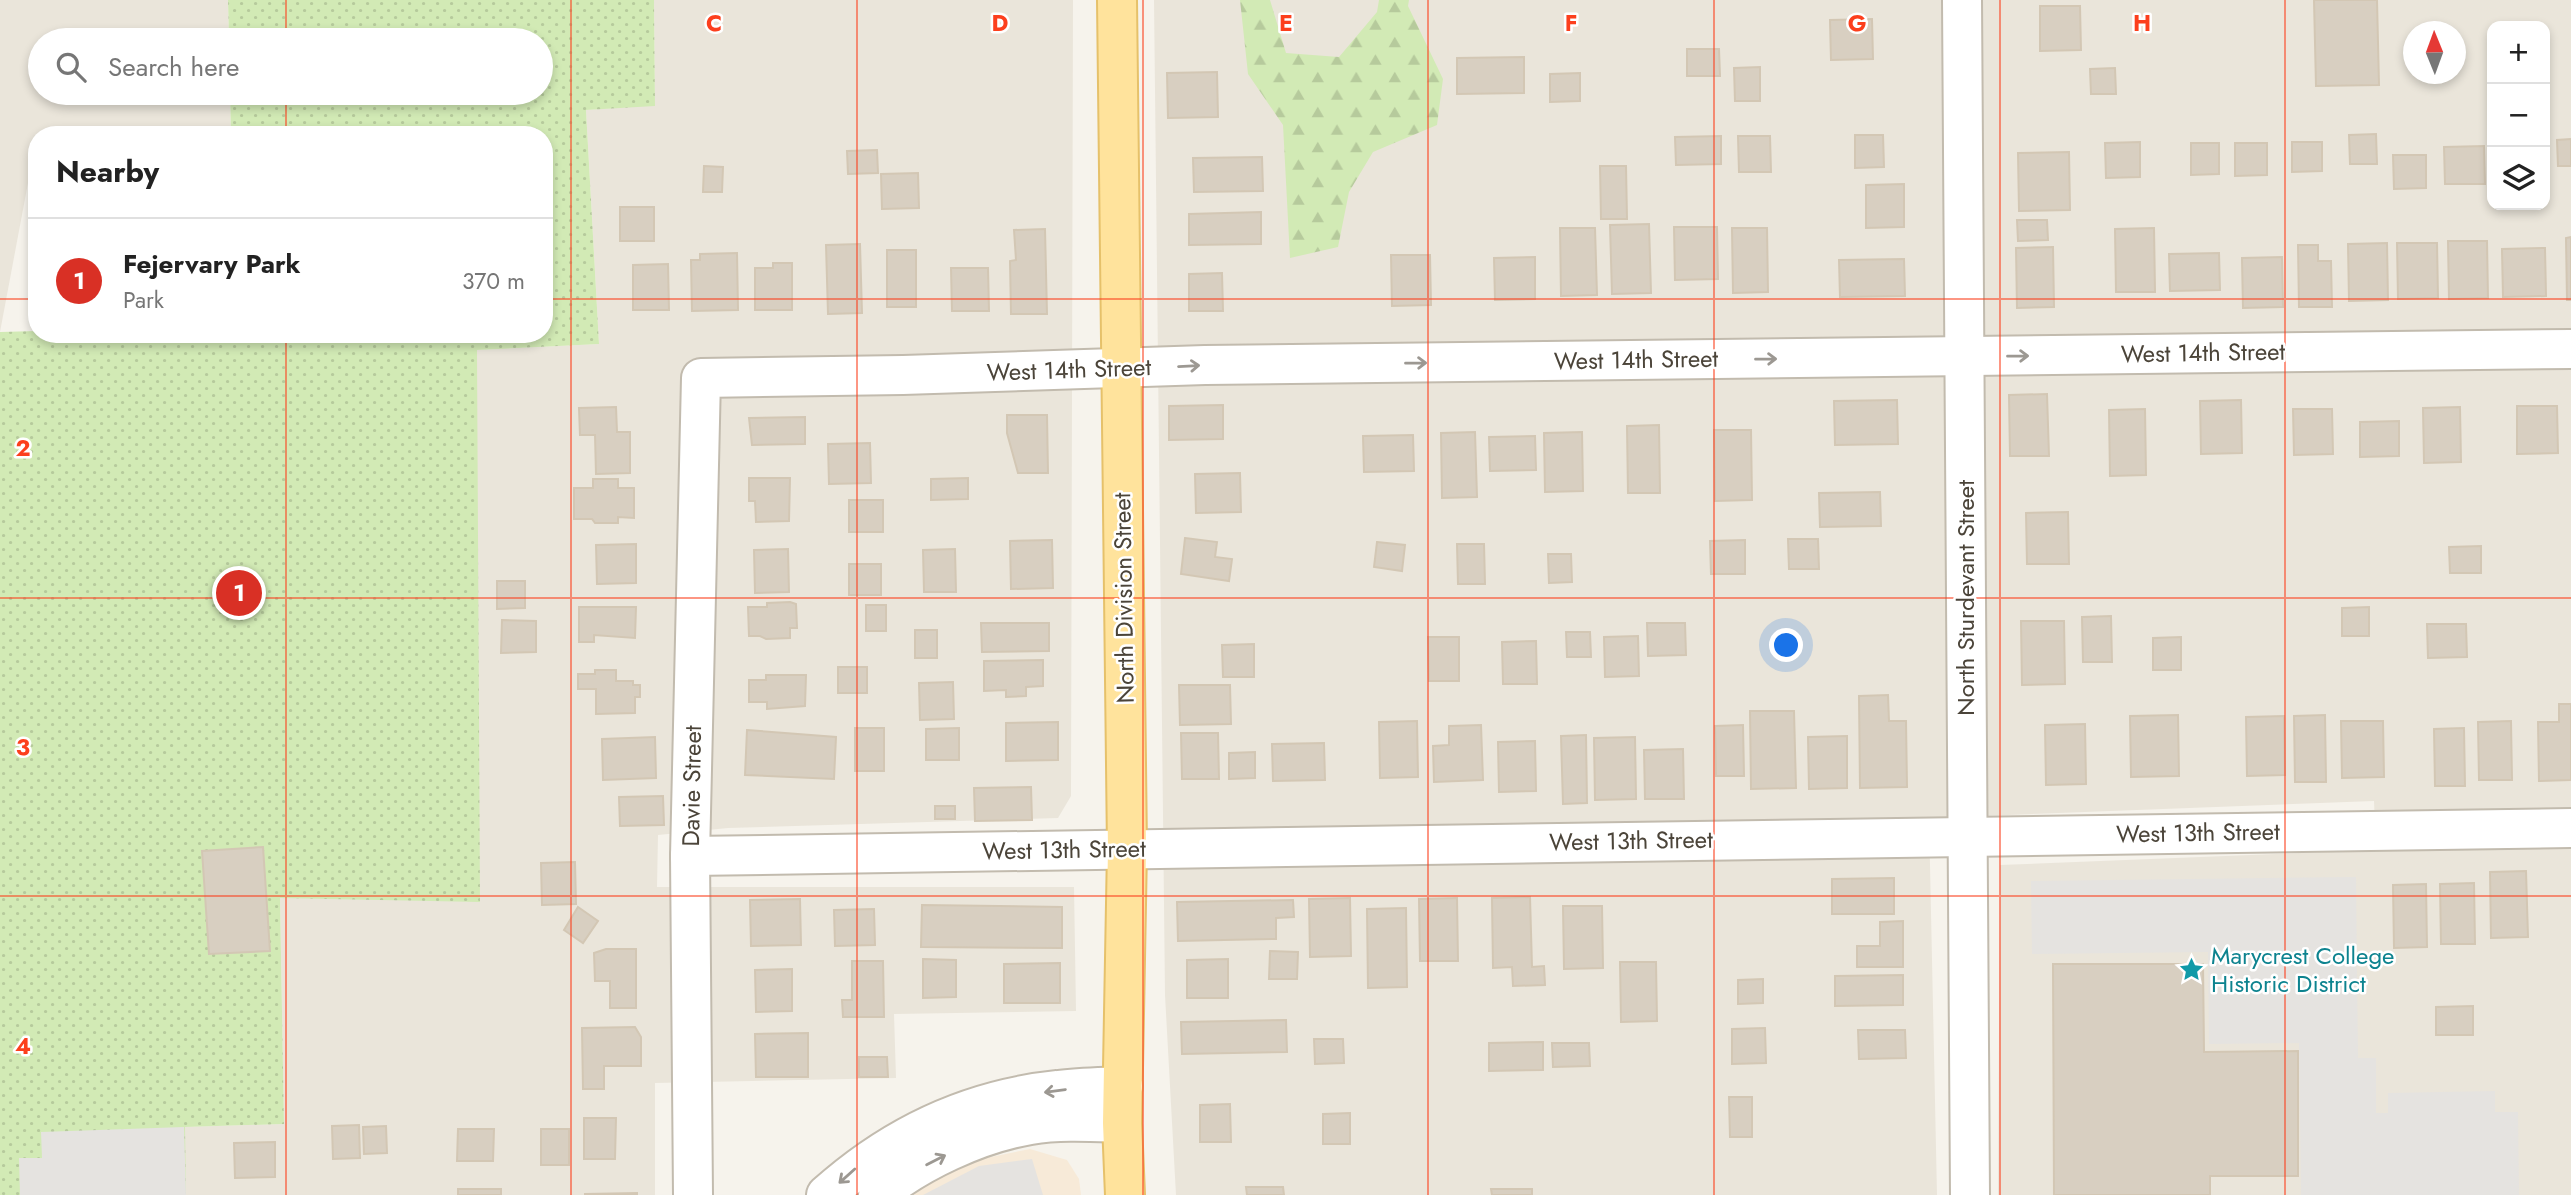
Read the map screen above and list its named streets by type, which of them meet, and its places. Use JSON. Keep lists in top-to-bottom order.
{
  "streets": {
    "main road": ["North Division Street"],
    "street": [
      "West 14th Street",
      "North Sturdevant Street",
      "Davie Street",
      "West 13th Street"
    ]
  },
  "crossings": [
    ["West 14th Street", "North Division Street"],
    ["West 14th Street", "North Sturdevant Street"],
    ["West 14th Street", "Davie Street"],
    ["North Division Street", "West 13th Street"],
    ["North Sturdevant Street", "West 13th Street"],
    ["Davie Street", "West 13th Street"]
  ],
  "one_way": ["West 14th Street"],
  "places": {
    "place": ["Marycrest College Historic District"]
  },
  "north": "top",
  "page": {
    "map_buttons": ["+", "−"],
    "search": "Search here",
    "heading": "Nearby",
    "list": [
      {
        "mark": "1",
        "name": "Fejervary Park",
        "note": "Park",
        "value": "370 m"
      }
    ],
    "pins": "1"
  },
  "grid": {
    "columns": [
      "C",
      "D",
      "E",
      "F",
      "G",
      "H"
    ],
    "rows": ["2", "3", "4"]
  }
}
